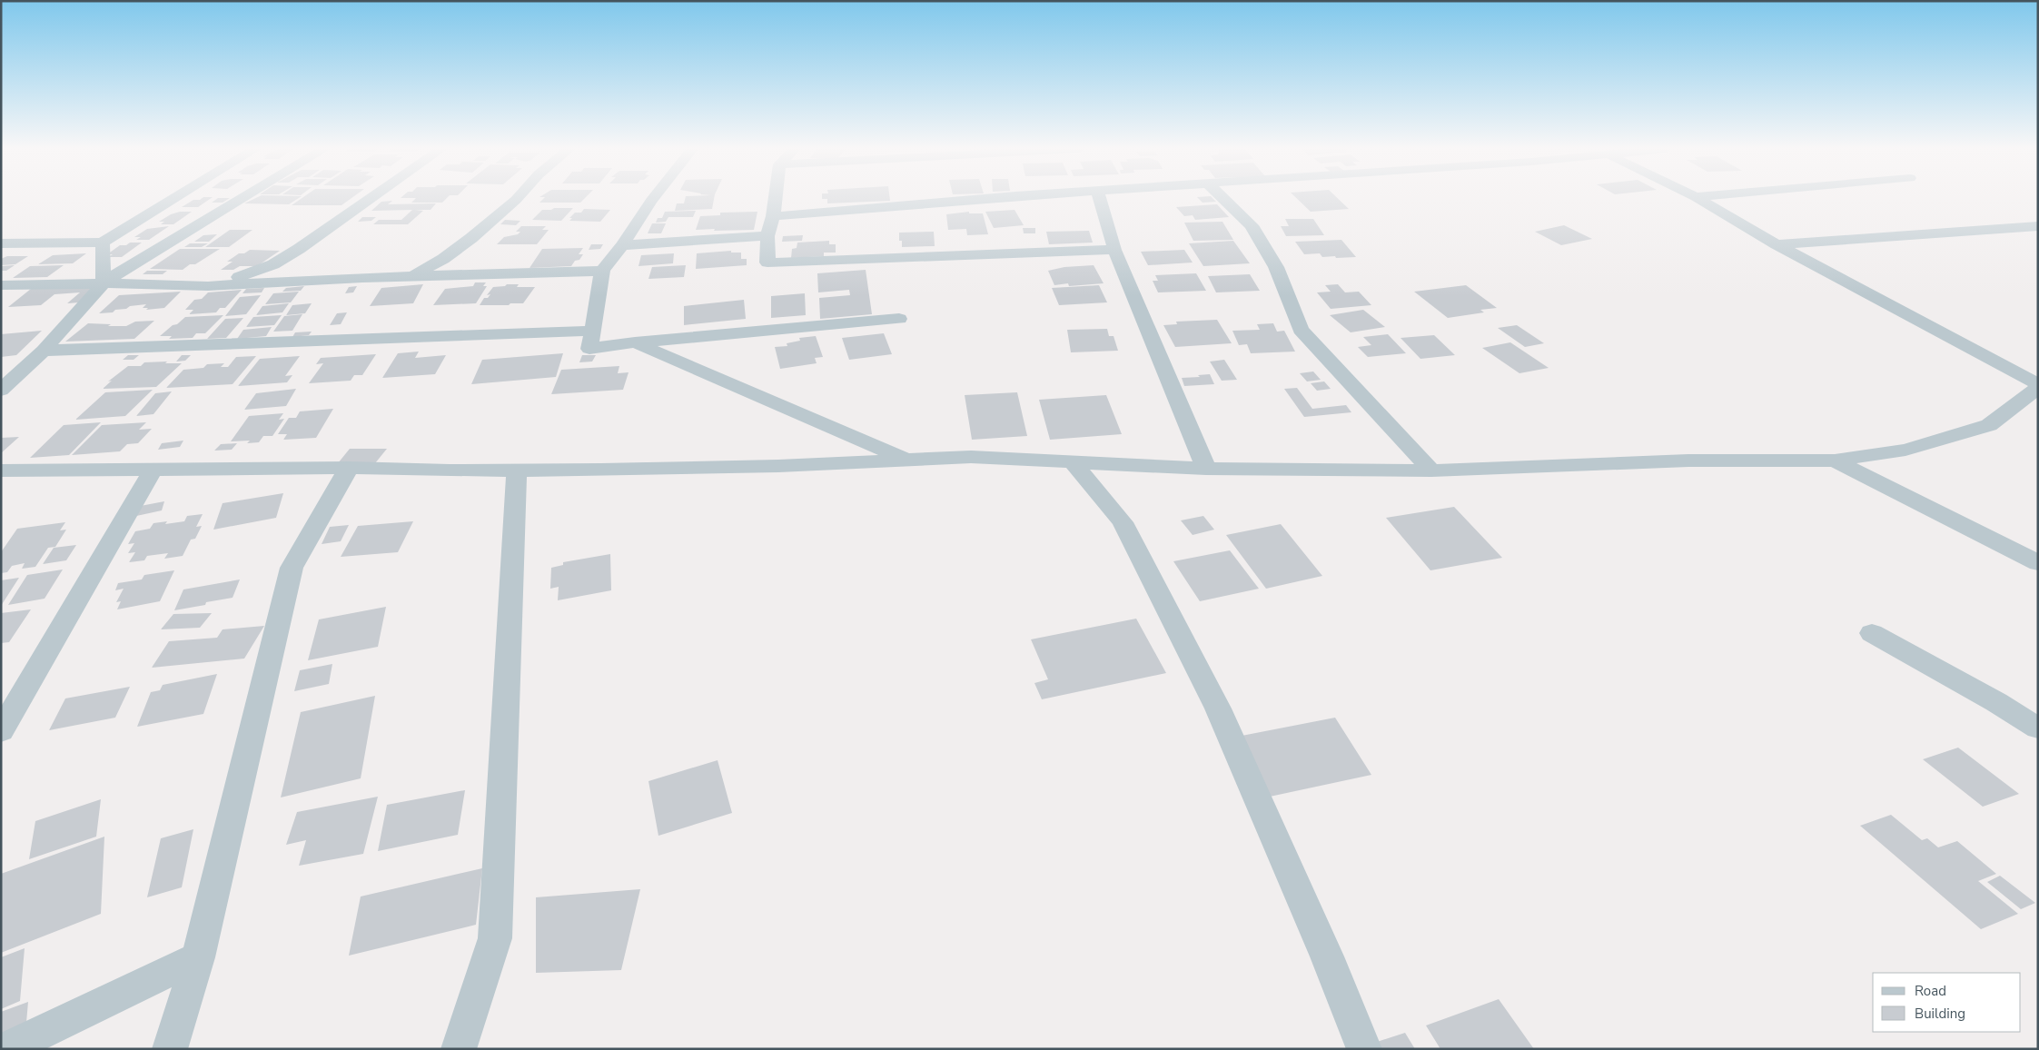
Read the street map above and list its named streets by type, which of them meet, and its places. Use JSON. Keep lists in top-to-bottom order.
{
  "legend": ["Road", "Building"]
}
